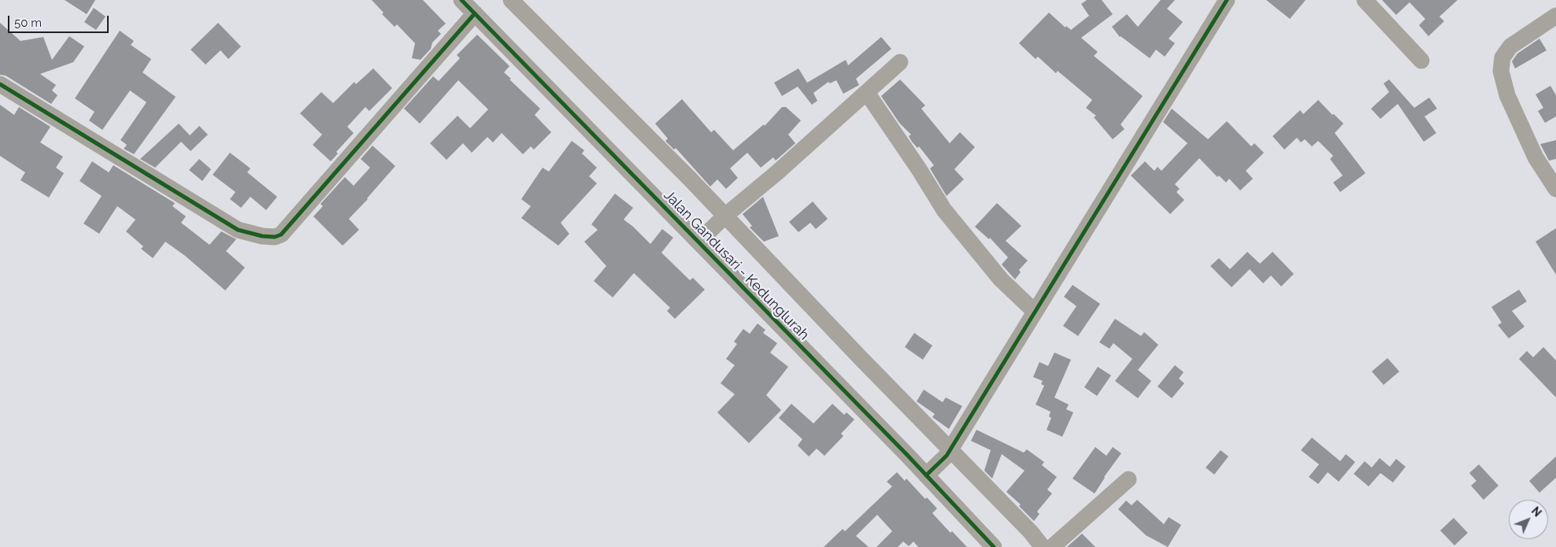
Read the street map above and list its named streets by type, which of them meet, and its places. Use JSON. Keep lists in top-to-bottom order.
{
  "streets": {
    "street": ["Jalan Gandusari - Kedunglurah"]
  },
  "scale_bar": "50 m",
  "north": "top right"
}
